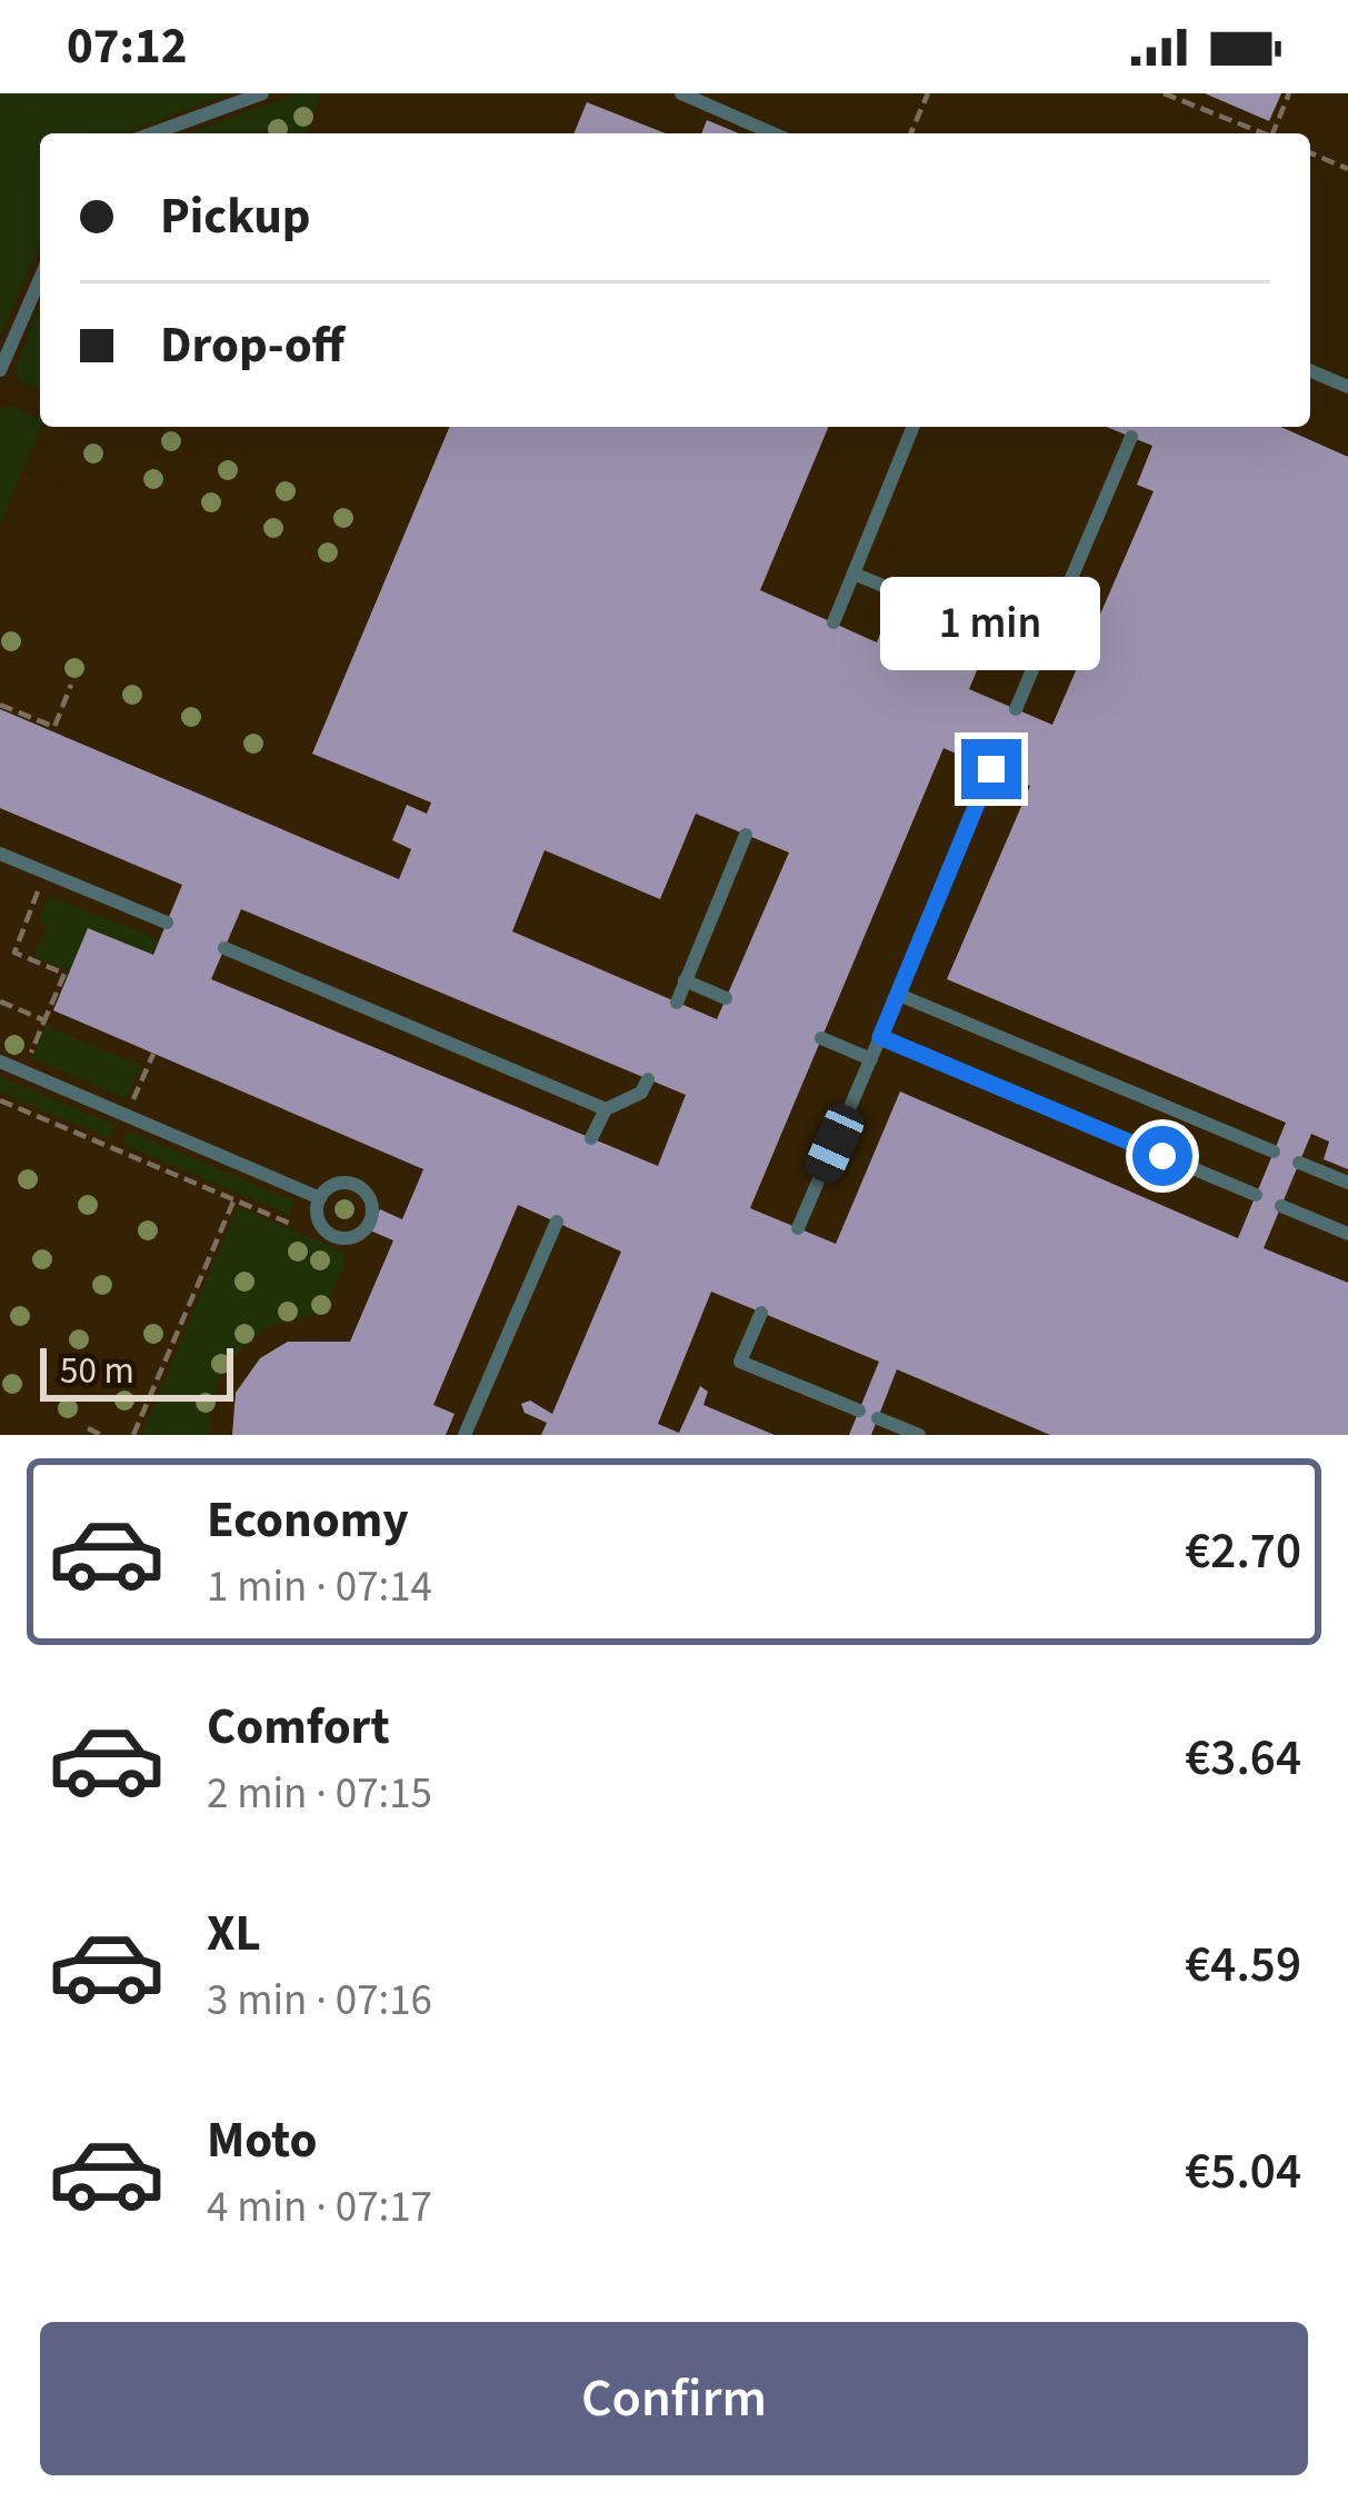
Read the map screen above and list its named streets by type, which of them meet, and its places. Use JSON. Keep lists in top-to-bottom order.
{
  "scale_bar": "50 m",
  "page": {
    "status": "07:12",
    "banner": ["Pickup", "Drop-off"],
    "bubble": "1 min",
    "scale": "50 m",
    "list": [
      {
        "name": "Economy",
        "note": "1 min · 07:14",
        "value": "€2.70"
      },
      {
        "name": "Comfort",
        "note": "2 min · 07:15",
        "value": "€3.64"
      },
      {
        "name": "XL",
        "note": "3 min · 07:16",
        "value": "€4.59"
      },
      {
        "name": "Moto",
        "note": "4 min · 07:17",
        "value": "€5.04"
      }
    ],
    "buttons": "Confirm"
  }
}
